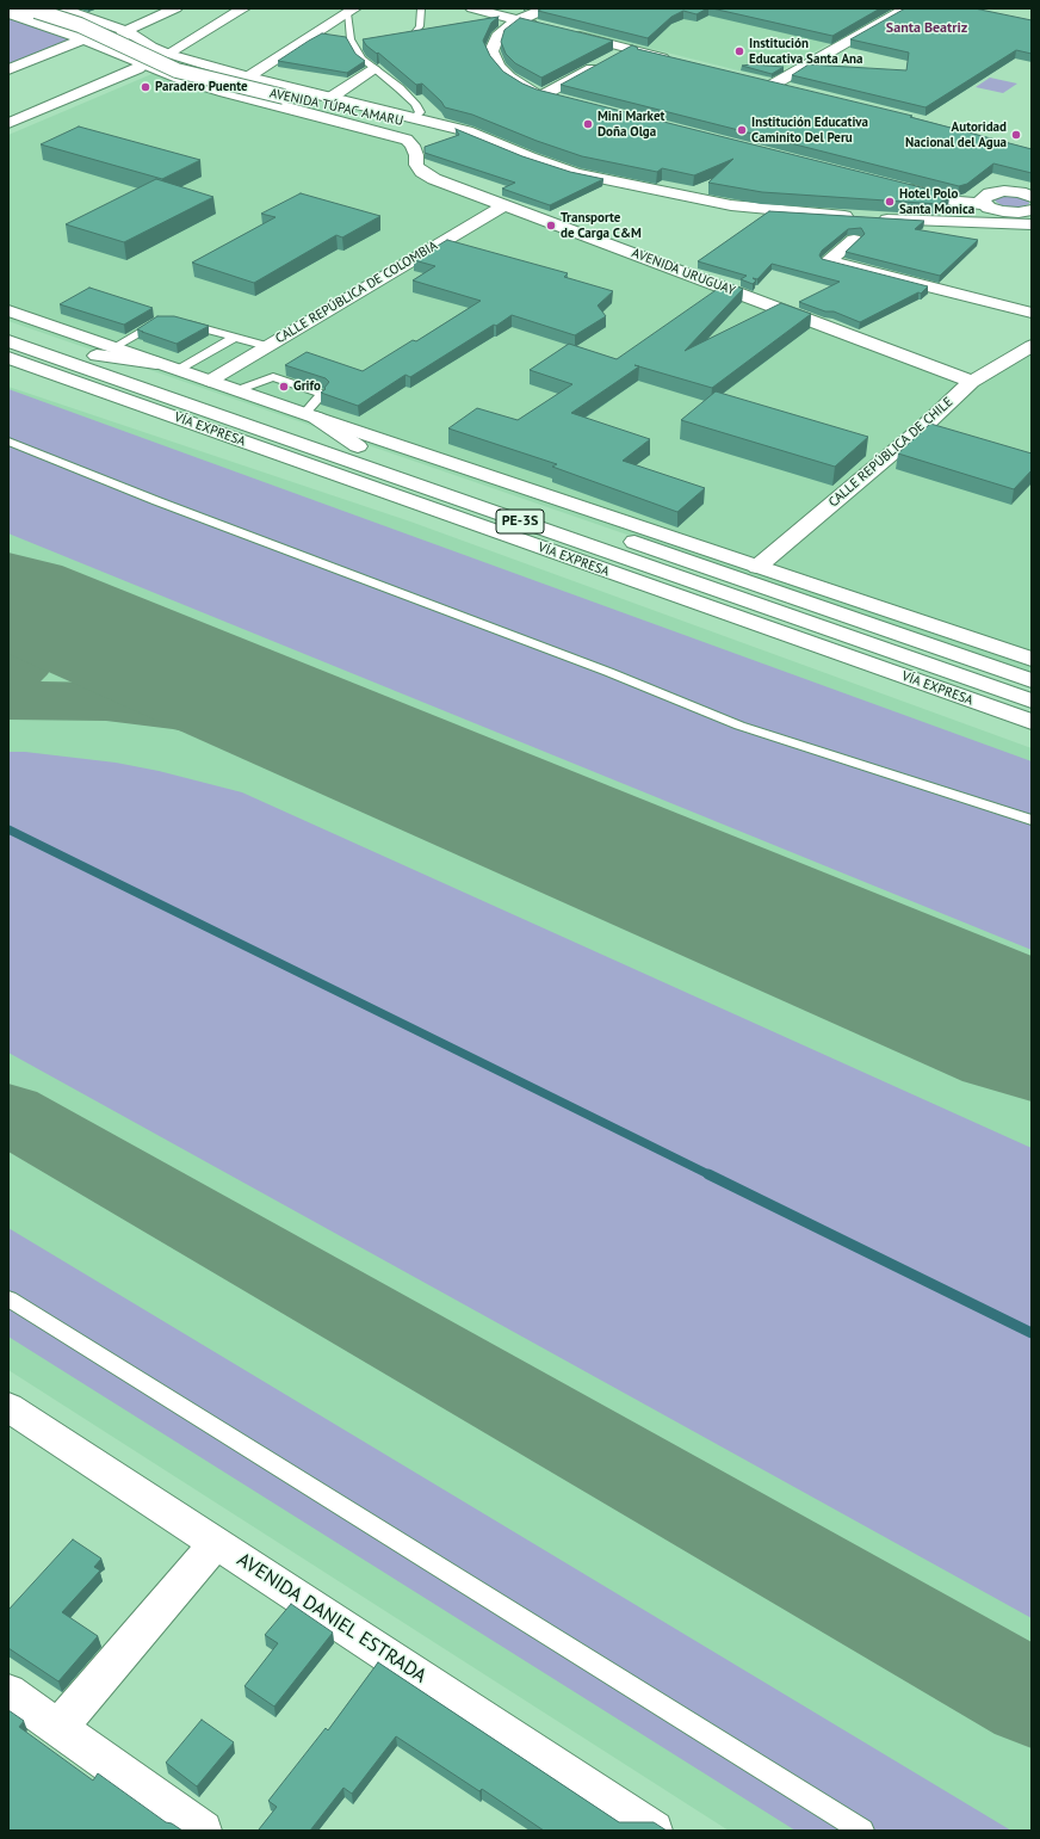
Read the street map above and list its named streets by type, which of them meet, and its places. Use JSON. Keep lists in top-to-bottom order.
{
  "streets": {
    "main road": [
      "AVENIDA TÚPAC AMARU",
      "AVENIDA URUGUAY",
      "CALLE REPÚBLICA DE COLOMBIA",
      "VÍA EXPRESA",
      "CALLE REPÚBLICA DE CHILE",
      "PE-3S",
      "AVENIDA DANIEL ESTRADA"
    ]
  },
  "crossings": [
    ["AVENIDA URUGUAY", "CALLE REPÚBLICA DE COLOMBIA"],
    ["AVENIDA URUGUAY", "CALLE REPÚBLICA DE CHILE"],
    ["CALLE REPÚBLICA DE COLOMBIA", "VÍA EXPRESA"],
    ["VÍA EXPRESA", "CALLE REPÚBLICA DE CHILE"]
  ],
  "districts": ["Santa Beatriz"],
  "places": [
    "Institución Educativa Santa Ana",
    "Paradero Puente",
    "Mini Market Doña Olga",
    "Institución Educativa Caminito Del Peru",
    "Autoridad Nacional del Agua",
    "Hotel Polo Santa Monica",
    "Transporte de Carga C&M",
    "Grifo"
  ]
}
